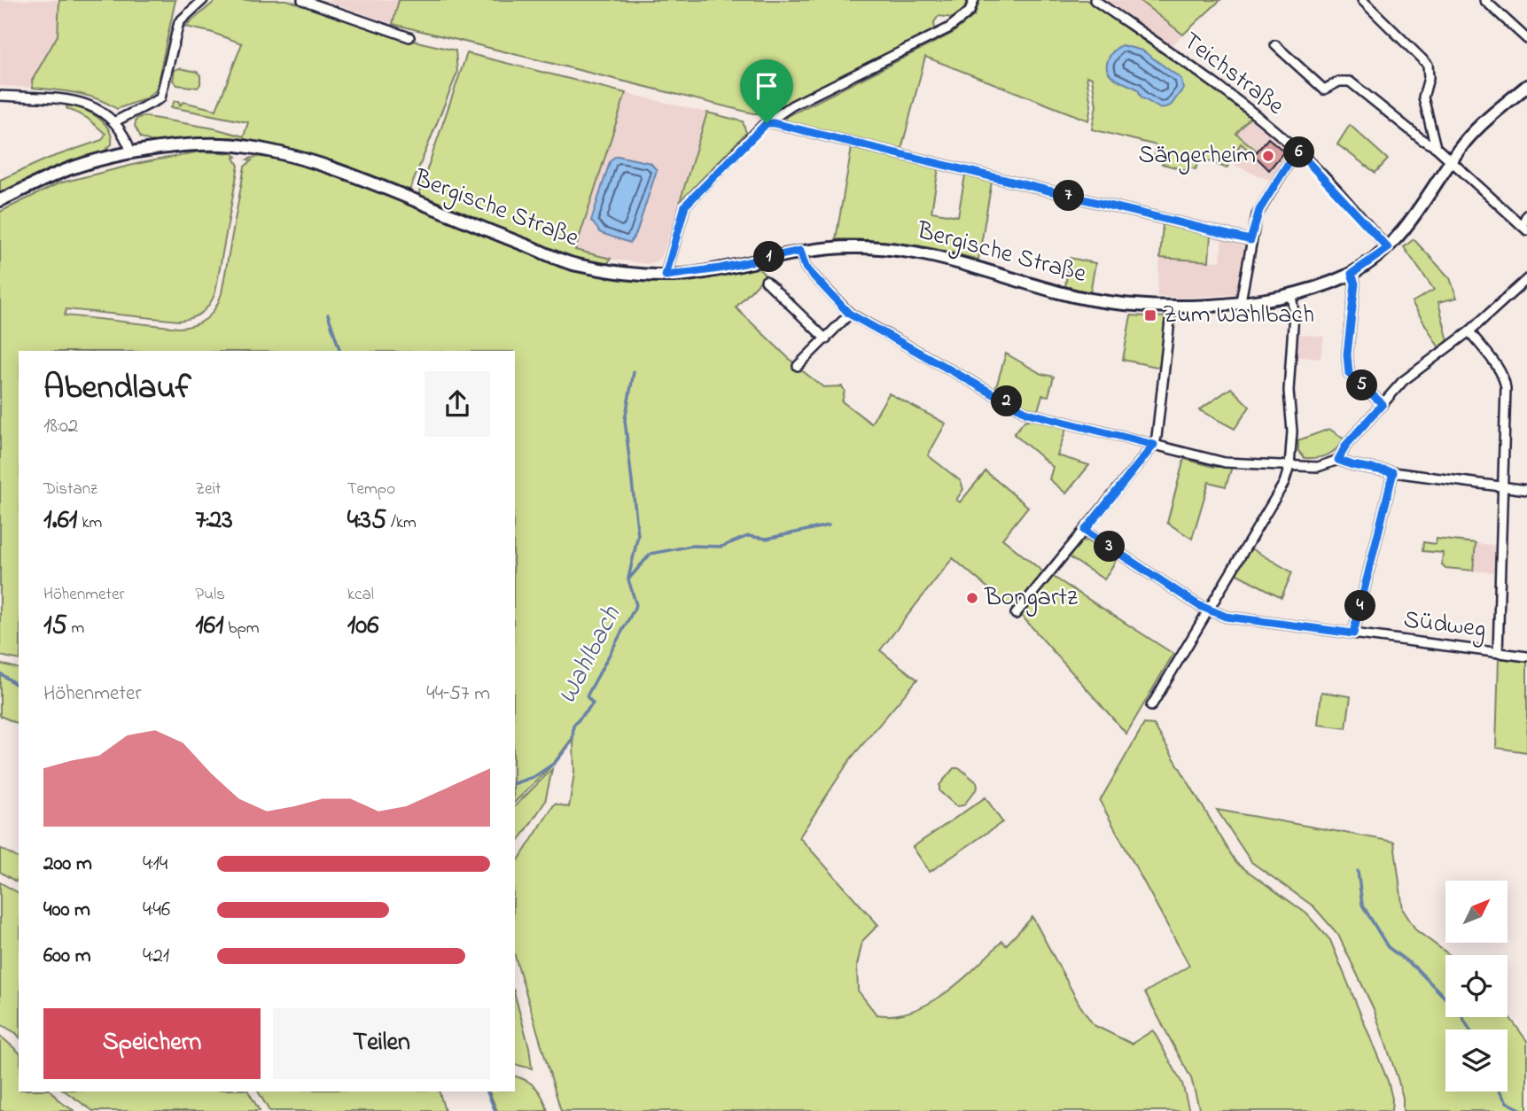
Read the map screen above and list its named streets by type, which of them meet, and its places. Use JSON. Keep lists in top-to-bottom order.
{
  "streets": {
    "main road": ["Bergische Straße"],
    "street": ["Teichstraße", "Südweg"]
  },
  "crossings": [
    ["Teichstraße", "Bergische Straße"]
  ],
  "water": ["Wahlbach"],
  "places": {
    "other": ["Sängerheim", "Bongartz"],
    "transit": ["Zum Wahlbach"]
  },
  "north": "top right",
  "page": {
    "pins": [
      "6",
      "7",
      "1",
      "5",
      "2",
      "3",
      "4"
    ],
    "heading": ["Abendlauf", "18:02"],
    "stats": [
      ["Distanz", "1.61 km"],
      ["Zeit", "7:23"],
      ["Tempo", "4:35 /km"],
      ["Höhenmeter", "15 m"],
      ["Puls", "161 bpm"],
      ["kcal", "106"]
    ],
    "chart": ["Höhenmeter", "44–57 m"],
    "list": [
      {
        "name": "200 m",
        "note": "4:14"
      },
      {
        "name": "400 m",
        "note": "4:46"
      },
      {
        "name": "600 m",
        "note": "4:21"
      }
    ],
    "buttons": ["Speichern", "Teilen"]
  }
}
